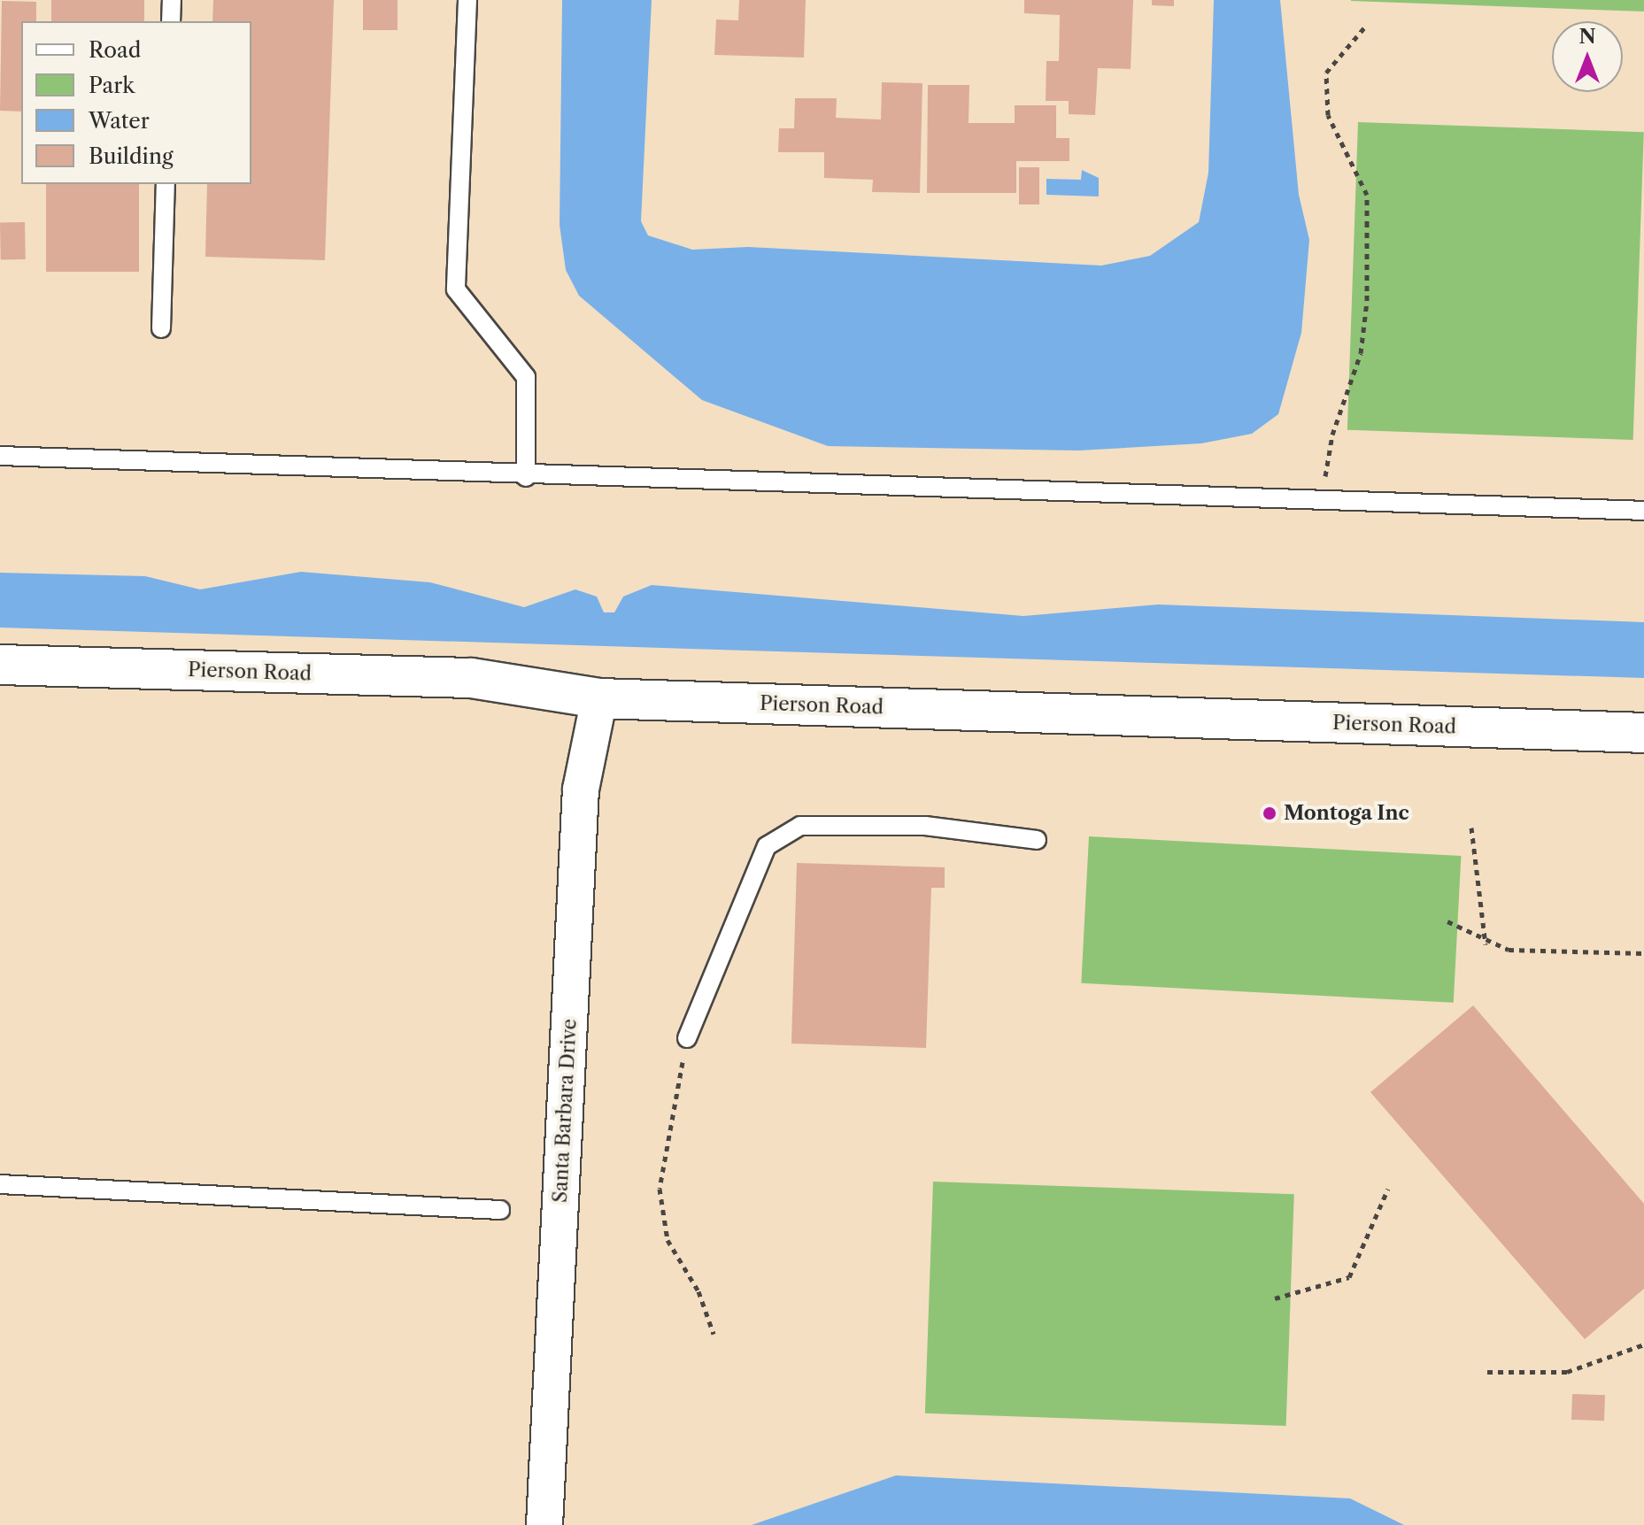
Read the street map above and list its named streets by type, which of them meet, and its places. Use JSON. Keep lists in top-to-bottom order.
{
  "streets": {
    "street": ["Pierson Road", "Santa Barbara Drive"]
  },
  "crossings": [
    ["Pierson Road", "Santa Barbara Drive"]
  ],
  "places": ["Montoga Inc"],
  "legend": [
    "Road",
    "Park",
    "Water",
    "Building"
  ],
  "north": "top"
}
